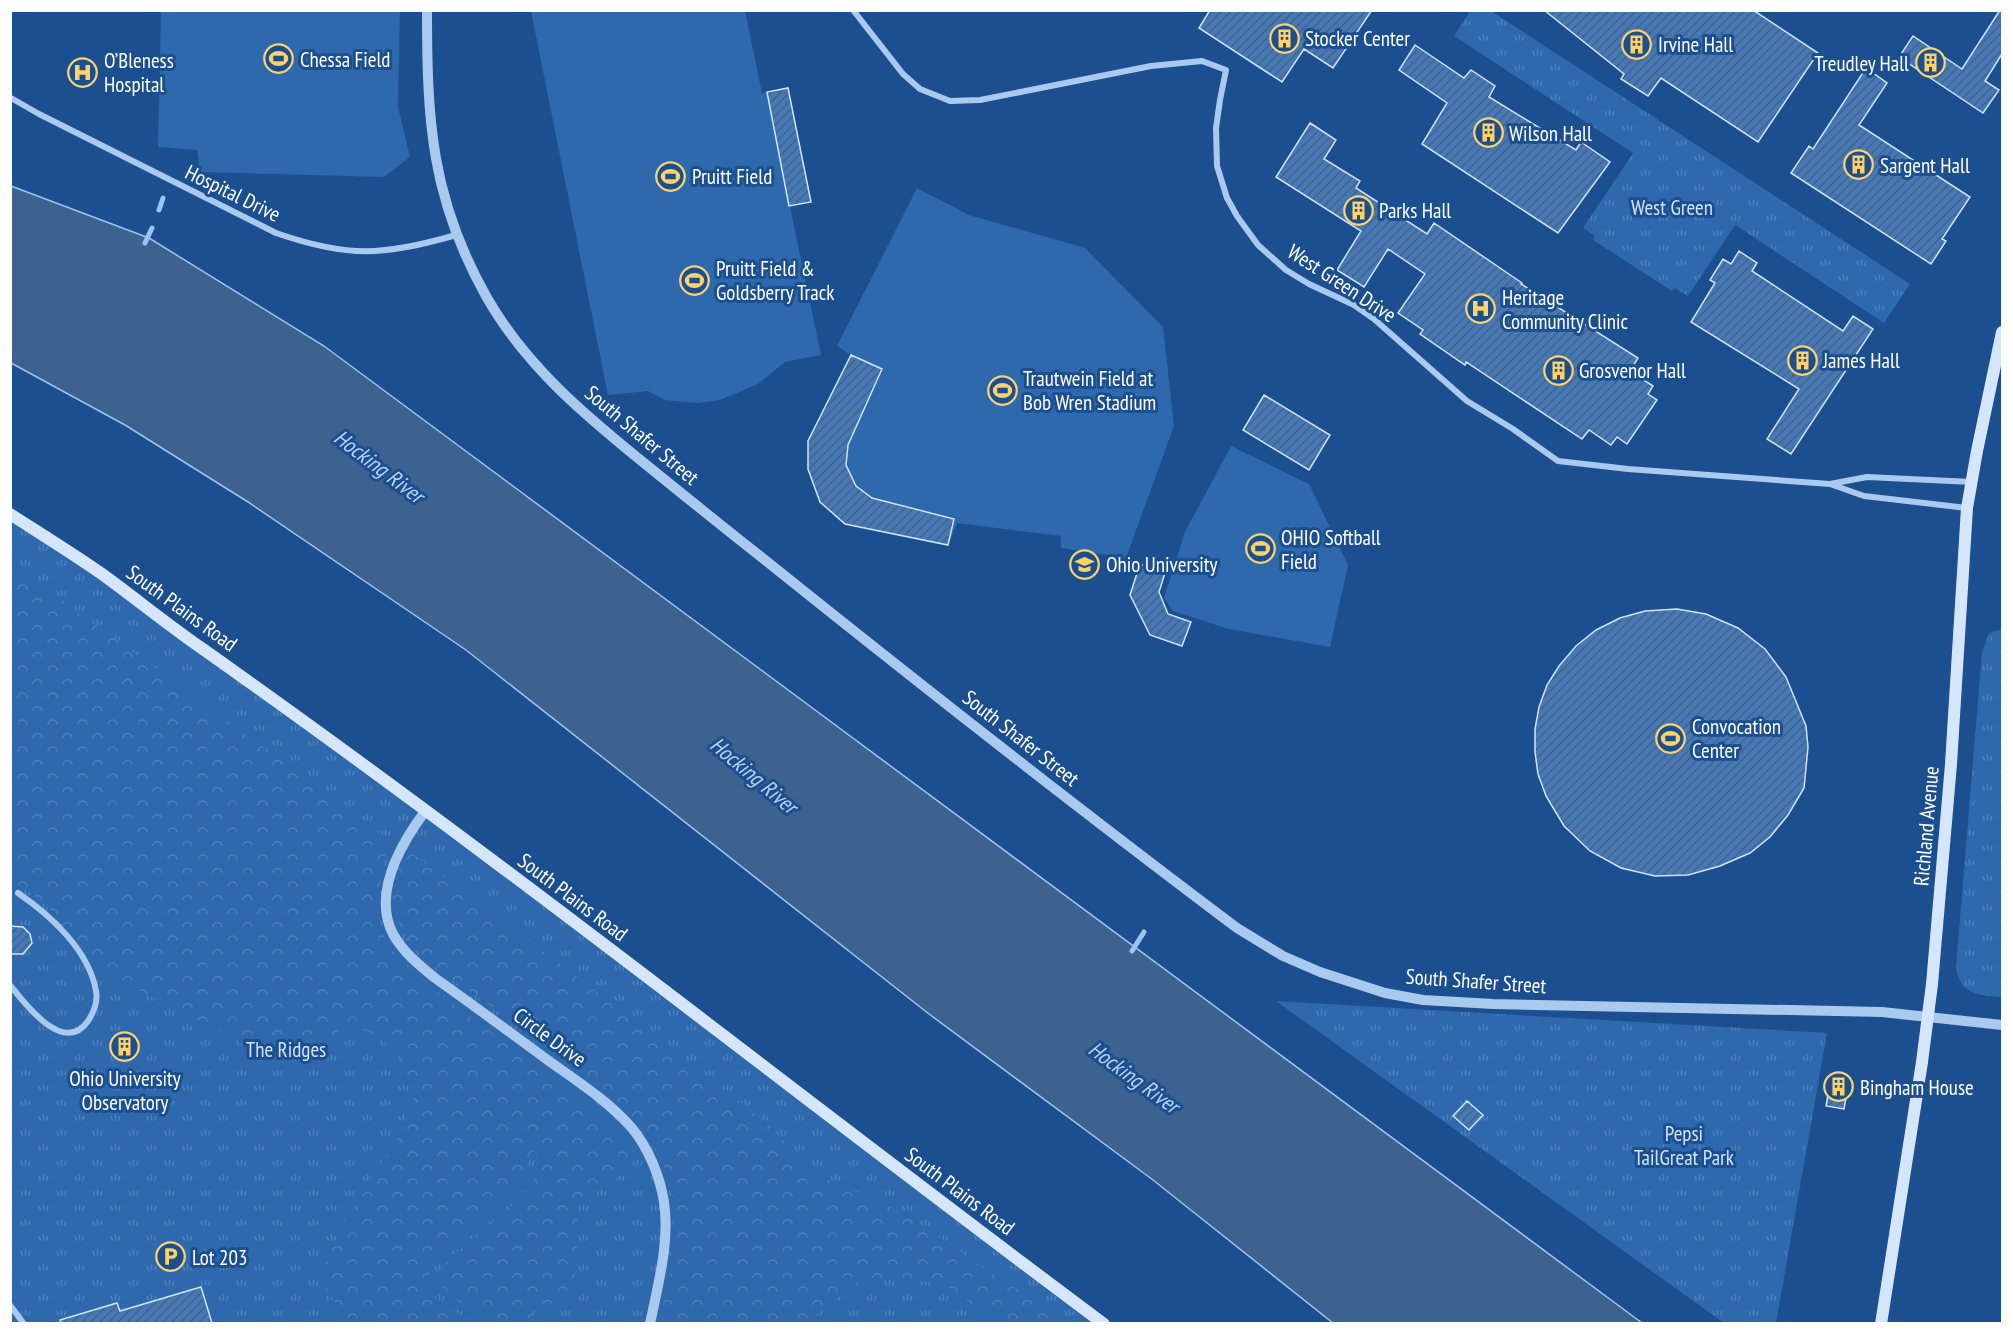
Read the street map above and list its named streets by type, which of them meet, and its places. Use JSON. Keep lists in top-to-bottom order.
{
  "streets": {
    "main road": ["South Plains Road", "Richland Avenue"],
    "street": [
      "Hospital Drive",
      "West Green Drive",
      "South Shafer Street",
      "Circle Drive"
    ]
  },
  "crossings": [
    ["Hospital Drive", "South Shafer Street"],
    ["West Green Drive", "Richland Avenue"],
    ["South Shafer Street", "Richland Avenue"],
    ["South Plains Road", "Circle Drive"]
  ],
  "water": ["Hocking River"],
  "parks": ["West Green", "The Ridges", "Pepsi TailGreat Park"],
  "places": {
    "building": [
      "Stocker Center",
      "Irvine Hall",
      "Treudley Hall",
      "Wilson Hall",
      "Sargent Hall",
      "Parks Hall",
      "James Hall",
      "Grosvenor Hall",
      "Ohio University Observatory",
      "Bingham House"
    ],
    "sports": [
      "Chessa Field",
      "Pruitt Field",
      "Pruitt Field & Goldsberry Track",
      "Trautwein Field at Bob Wren Stadium",
      "OHIO Softball Field",
      "Convocation Center"
    ],
    "hospital": ["O’Bleness Hospital", "Heritage Community Clinic"],
    "school or university": ["Ohio University"],
    "parking": ["Lot 203"]
  }
}
